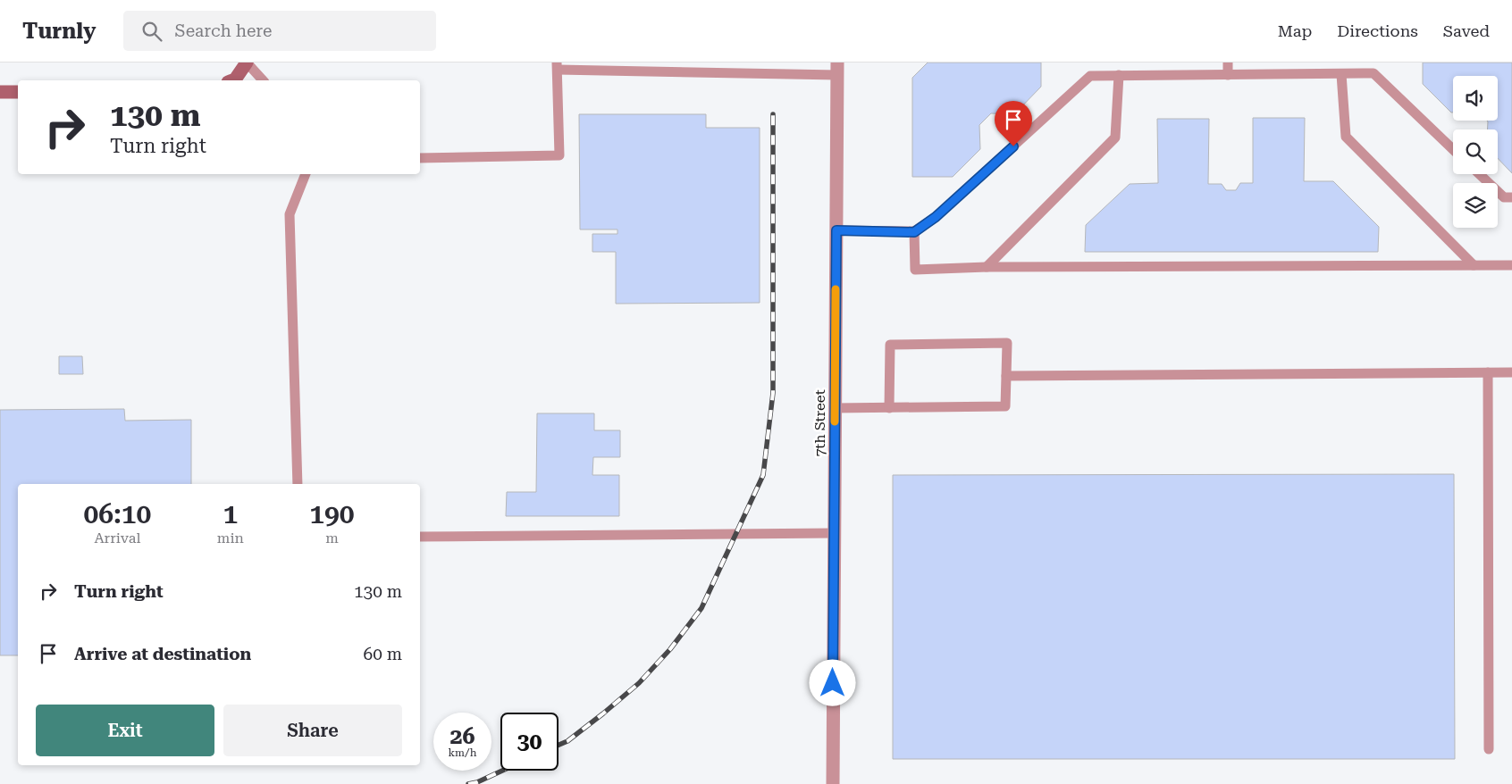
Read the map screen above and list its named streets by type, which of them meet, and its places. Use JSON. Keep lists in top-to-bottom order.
{
  "streets": {
    "street": ["7th Street"]
  },
  "page": {
    "header": "Turnly",
    "search": "Search here",
    "nav": ["Map", "Directions", "Saved"],
    "turn": ["130 m", "Turn right"],
    "eta": [
      "06:10",
      "Arrival",
      "1",
      "min",
      "190",
      "m"
    ],
    "list": [
      {
        "name": "Turn right",
        "value": "130 m"
      },
      {
        "name": "Arrive at destination",
        "value": "60 m"
      }
    ],
    "buttons": ["Exit", "Share"],
    "speed": "26 km/h",
    "limit": "30"
  }
}
